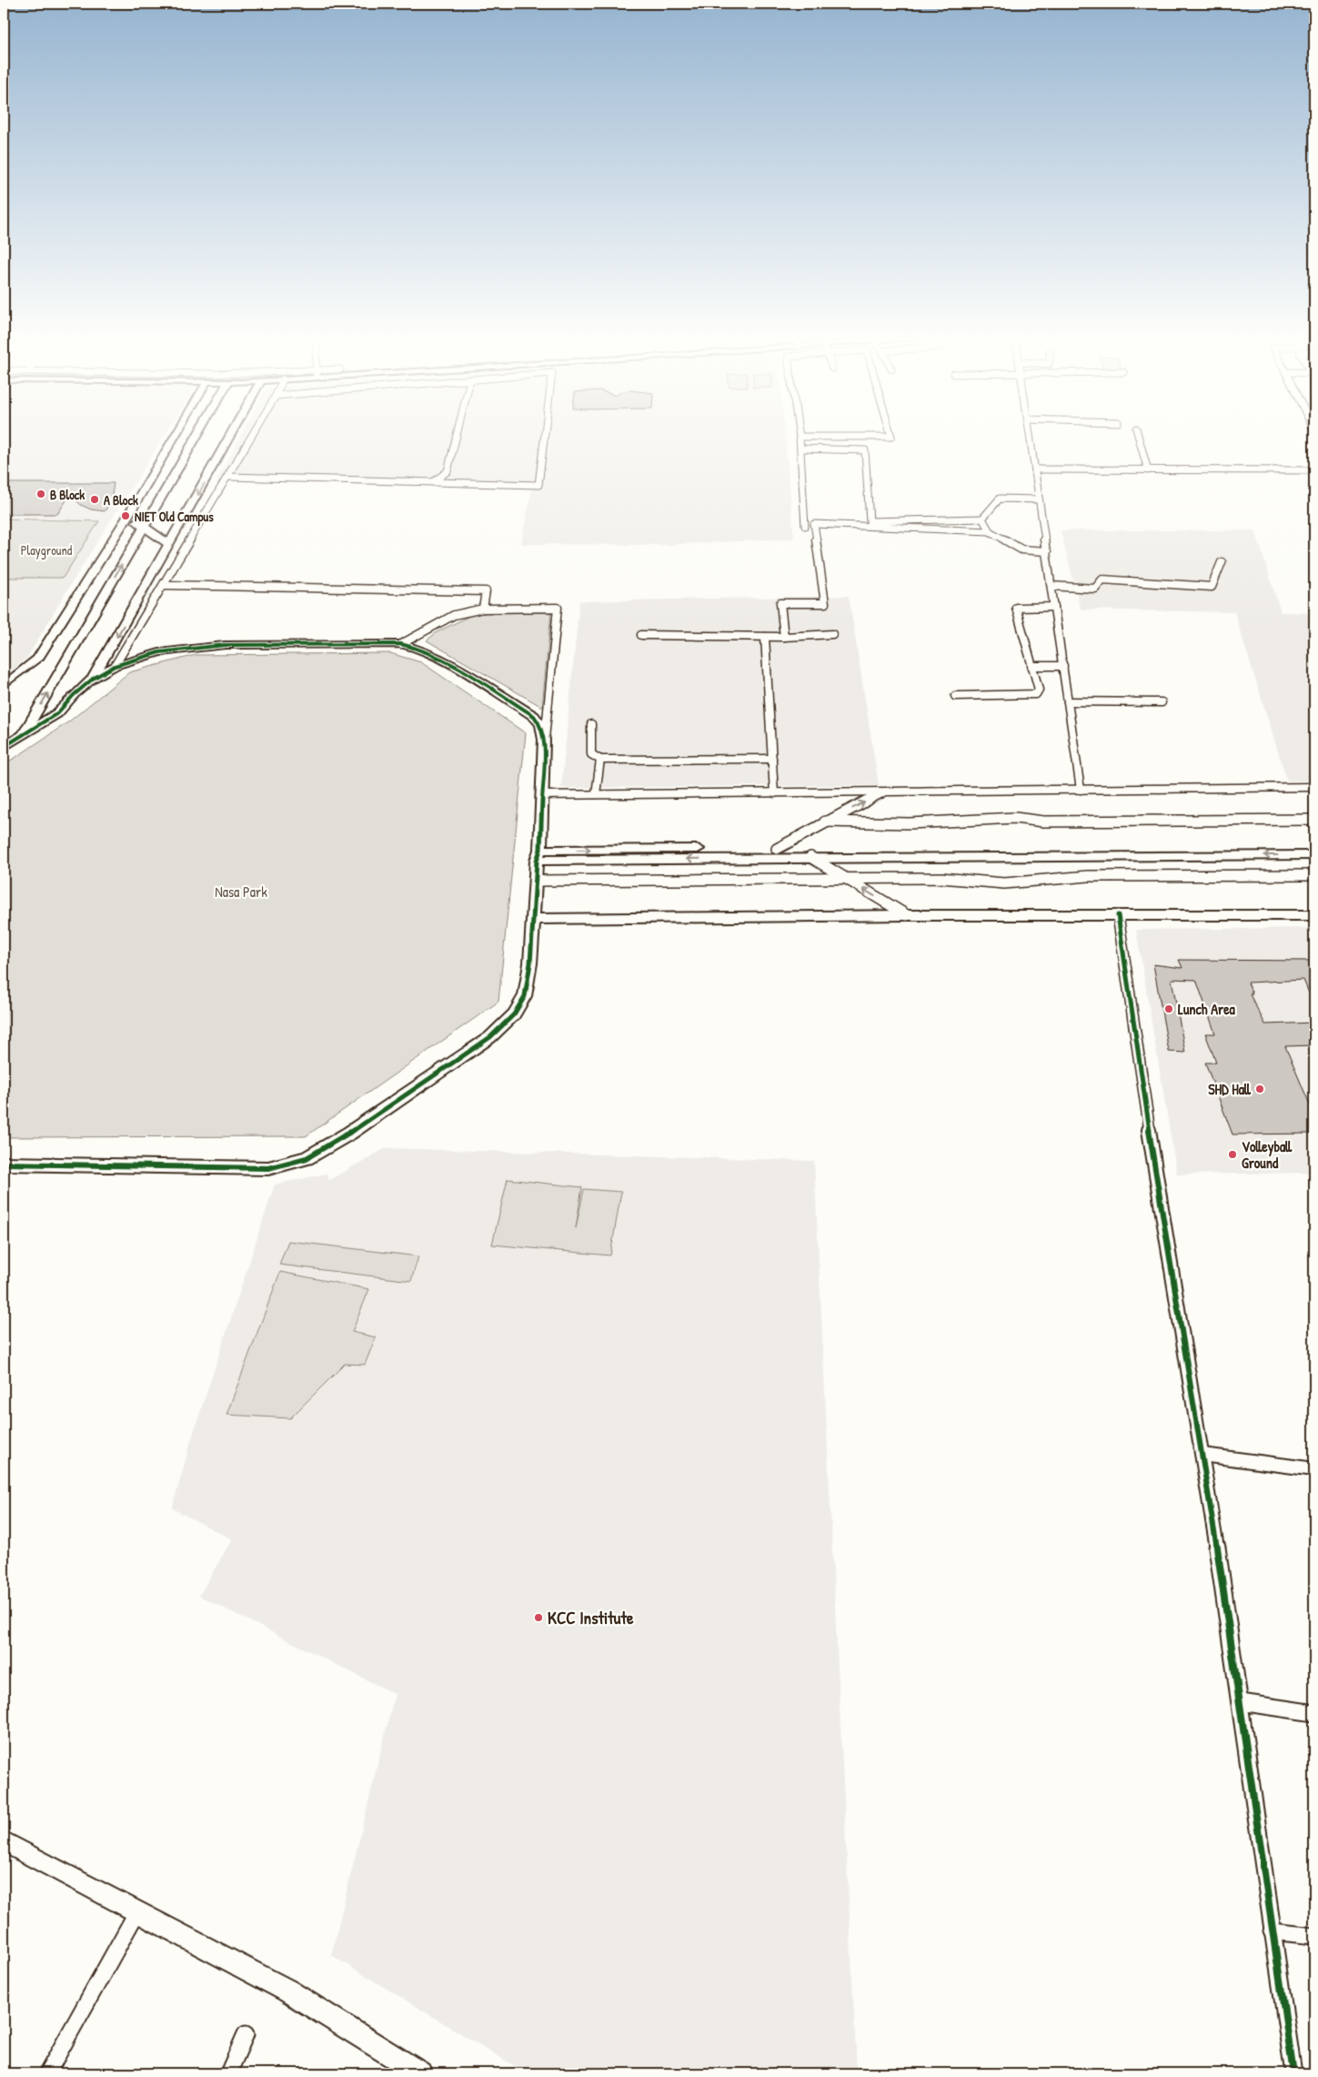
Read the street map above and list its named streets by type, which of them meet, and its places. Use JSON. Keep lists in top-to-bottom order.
{
  "parks": ["Playground", "Nasa Park"],
  "places": [
    "B Block",
    "A Block",
    "NIET Old Campus",
    "Lunch Area",
    "SHD Hall",
    "Volleyball Ground",
    "KCC Institute"
  ]
}
